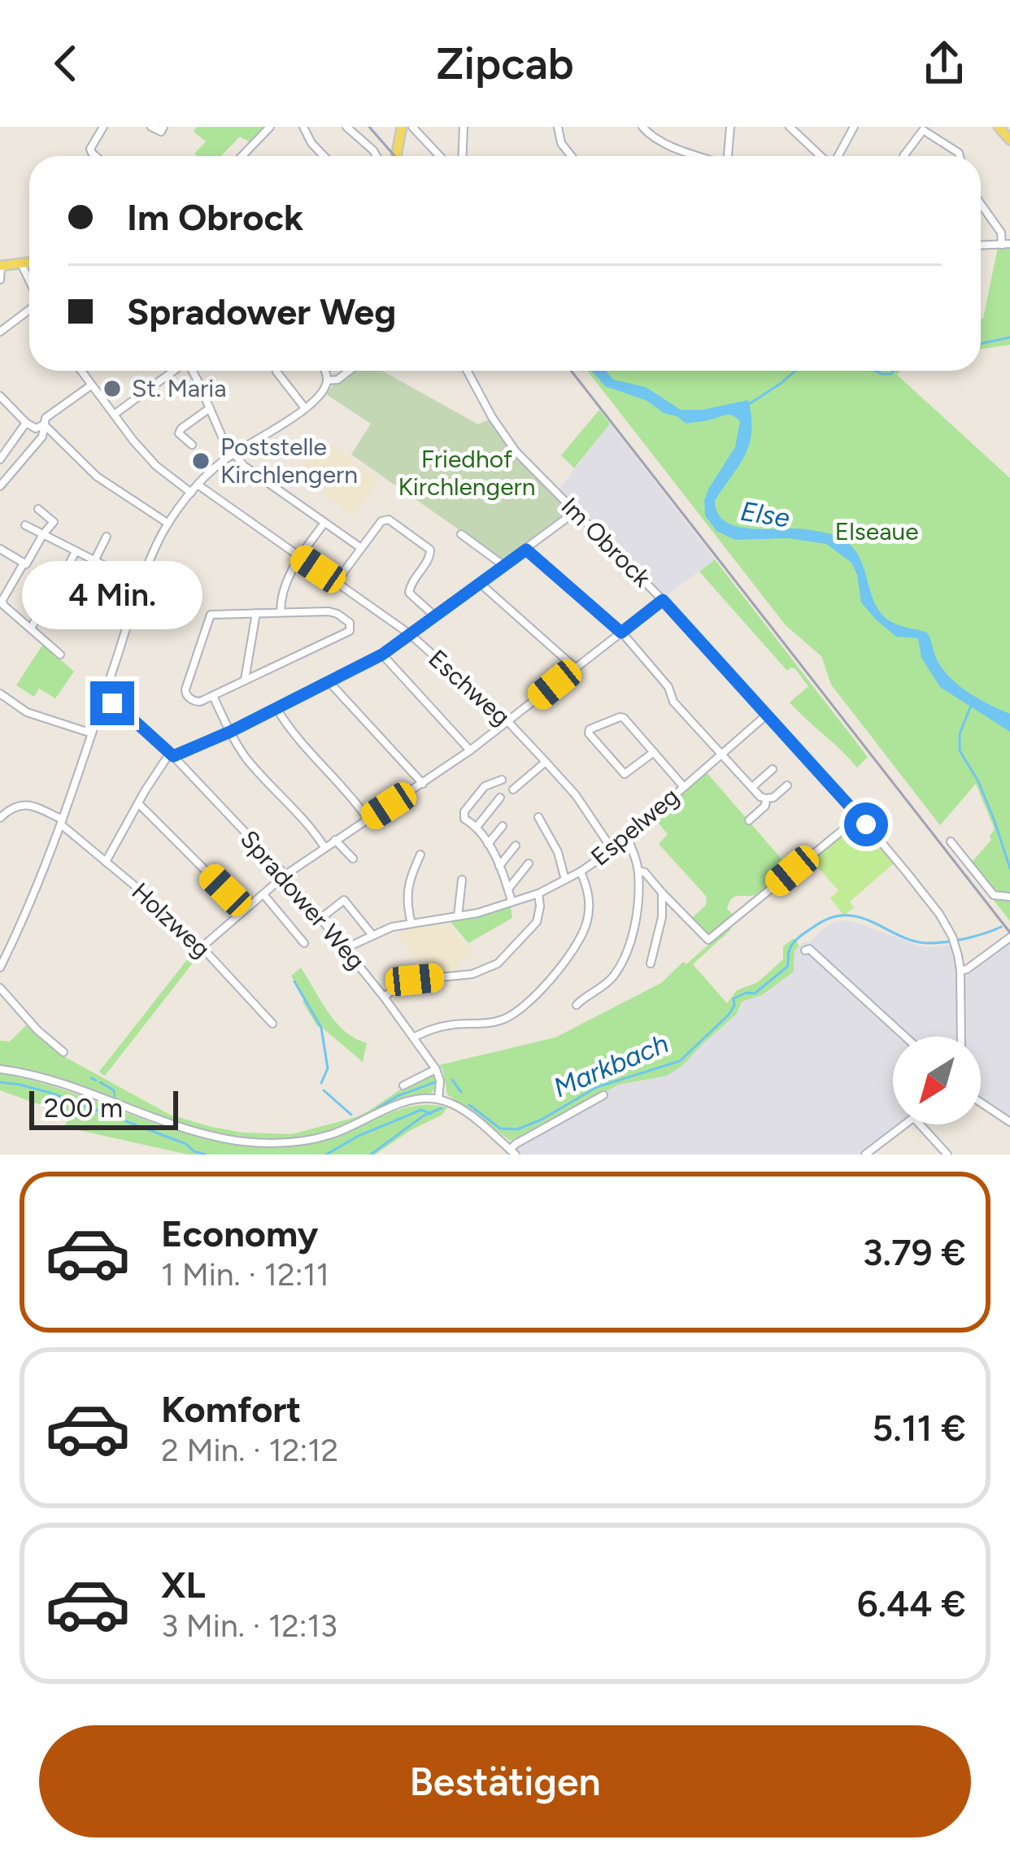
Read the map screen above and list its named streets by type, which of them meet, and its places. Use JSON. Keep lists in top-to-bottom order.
{
  "streets": {
    "street": [
      "Im Obrock",
      "Eschweg",
      "Espelweg",
      "Spradower Weg",
      "Holzweg"
    ]
  },
  "crossings": [
    ["Im Obrock", "Espelweg"],
    ["Eschweg", "Espelweg"],
    ["Espelweg", "Spradower Weg"]
  ],
  "water": ["Else", "Markbach"],
  "parks": ["Friedhof Kirchlengern", "Elseaue"],
  "places": ["St. Maria", "Poststelle Kirchlengern"],
  "scale_bar": "200 m",
  "north": "bottom left",
  "page": {
    "header": "Zipcab",
    "banner": ["Im Obrock", "Spradower Weg"],
    "bubble": "4 Min.",
    "scale": "200 m",
    "list": [
      {
        "name": "Economy",
        "note": "1 Min. · 12:11",
        "value": "3.79 €"
      },
      {
        "name": "Komfort",
        "note": "2 Min. · 12:12",
        "value": "5.11 €"
      },
      {
        "name": "XL",
        "note": "3 Min. · 12:13",
        "value": "6.44 €"
      }
    ],
    "buttons": "Bestätigen"
  }
}
